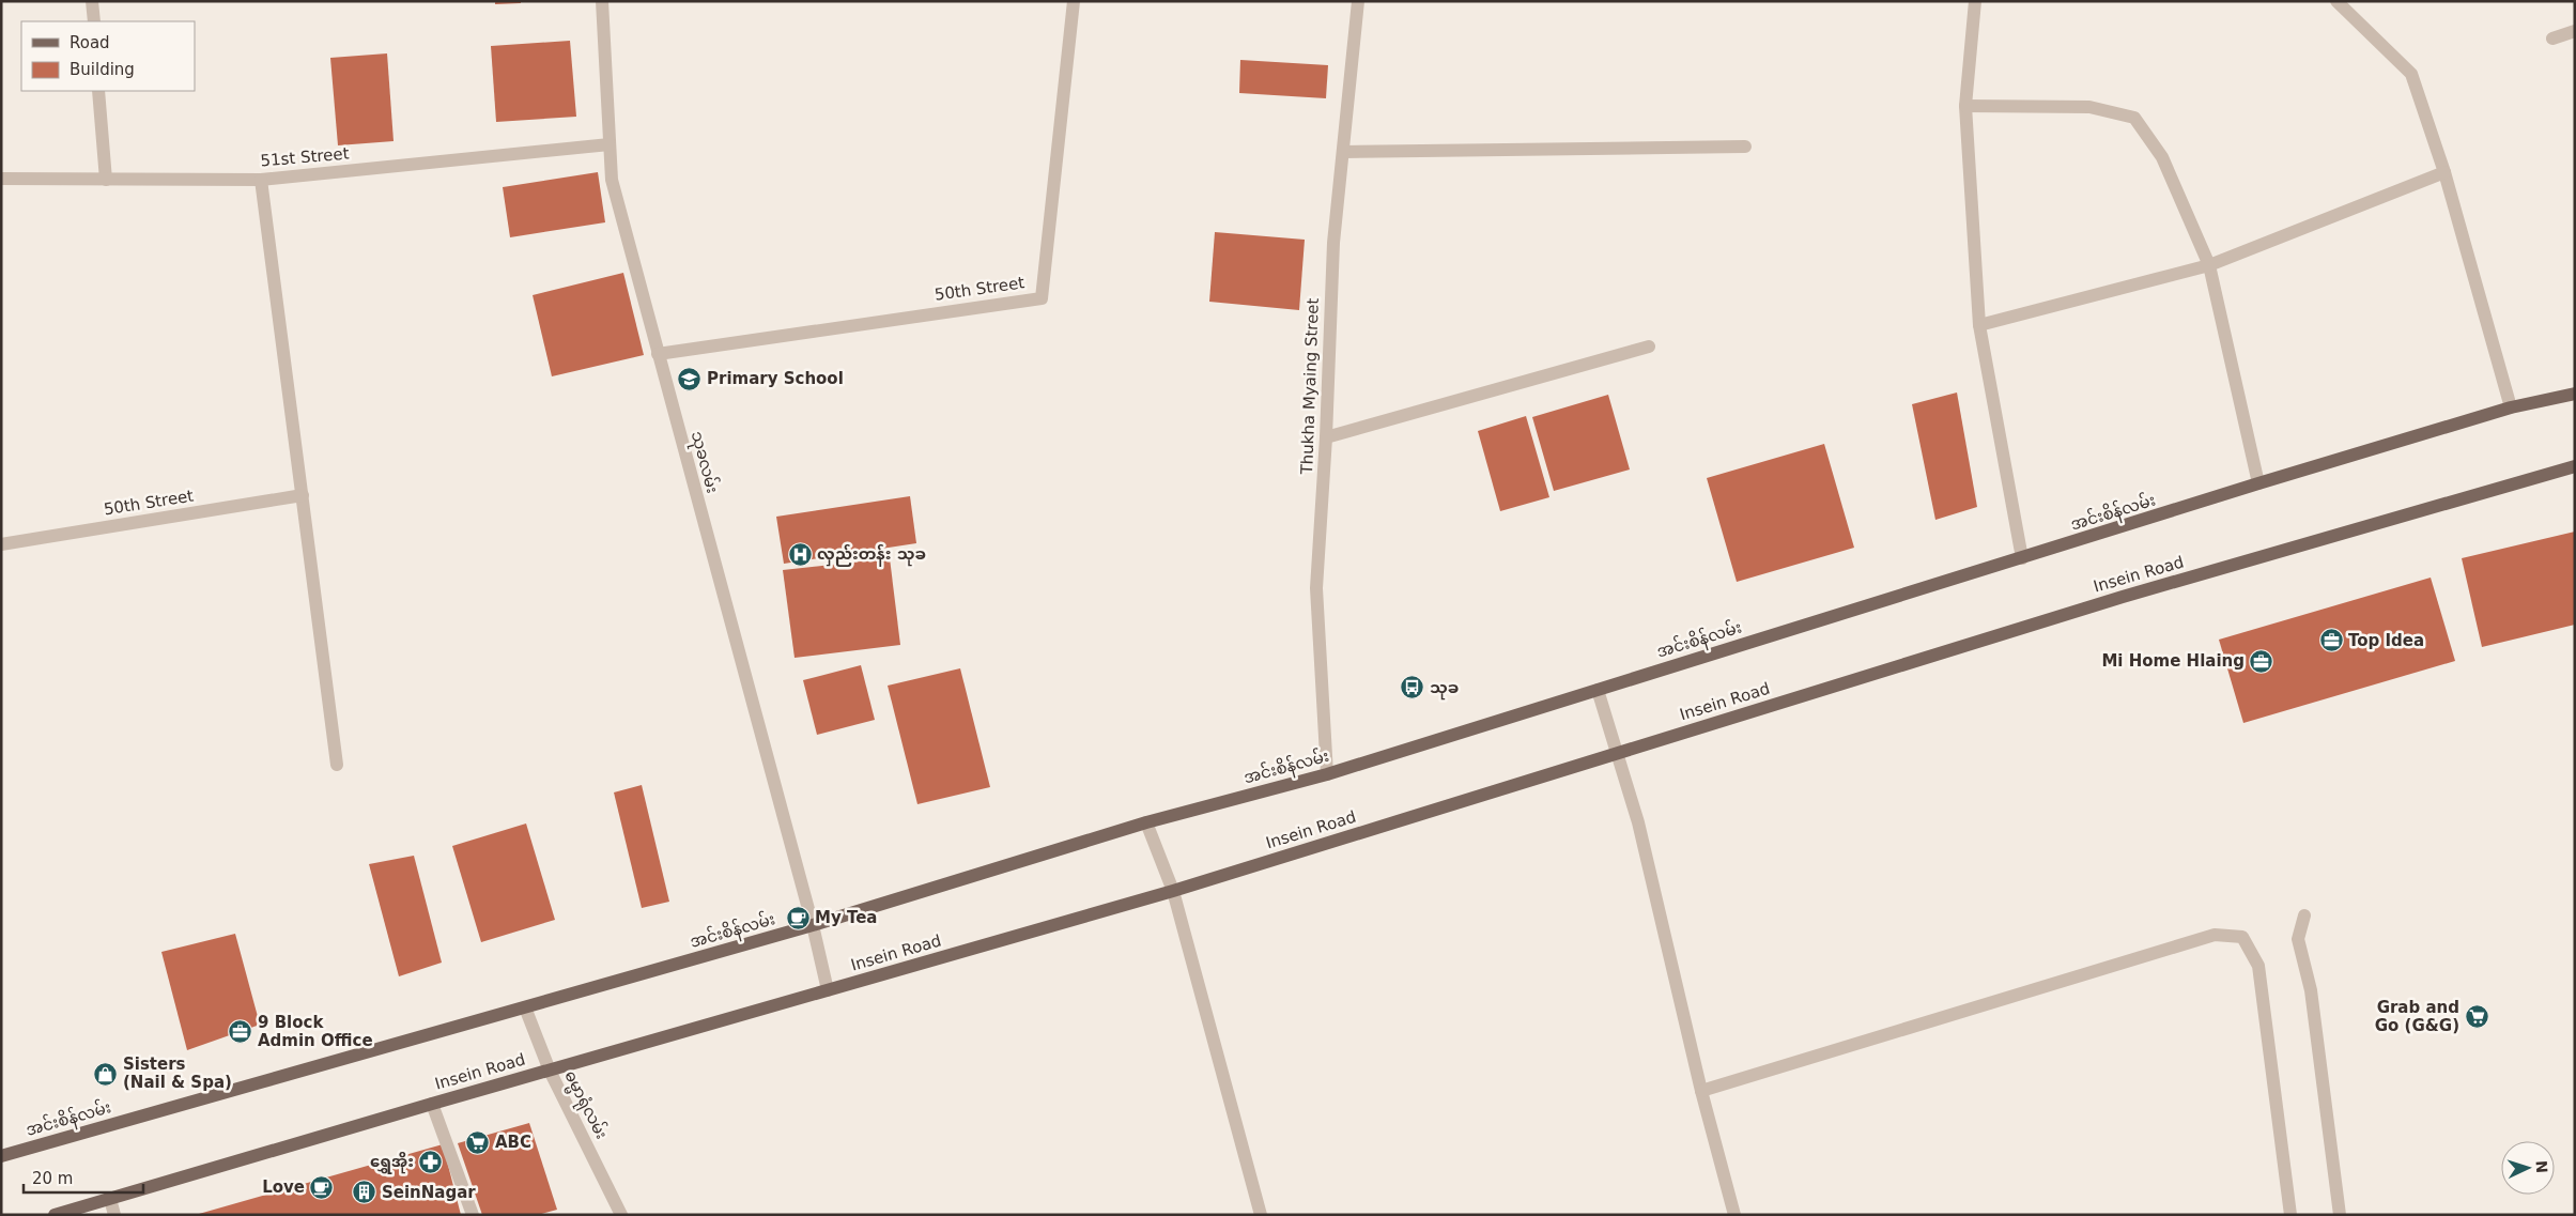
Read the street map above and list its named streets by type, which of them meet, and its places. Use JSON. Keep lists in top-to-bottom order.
{
  "streets": {
    "main road": ["အင်းစိန်လမ်း", "Insein Road"],
    "street": [
      "51st Street",
      "50th Street",
      "Thukha Myaing Street",
      "သုခလမ်း",
      "ဓမ္မာရုံလမ်း"
    ]
  },
  "crossings": [
    ["51st Street", "သုခလမ်း"],
    ["50th Street", "သုခလမ်း"],
    ["Thukha Myaing Street", "အင်းစိန်လမ်း"],
    ["သုခလမ်း", "အင်းစိန်လမ်း"],
    ["သုခလမ်း", "Insein Road"],
    ["အင်းစိန်လမ်း", "ဓမ္မာရုံလမ်း"],
    ["Insein Road", "ဓမ္မာရုံလမ်း"]
  ],
  "places": {
    "school or university": ["Primary School"],
    "hospital": ["လှည်းတန်း သုခ"],
    "office": ["Top Idea", "Mi Home Hlaing", "9 Block Admin Office"],
    "bus stop": ["သုခ"],
    "cafe": ["My Tea", "Love"],
    "supermarket": ["Grab and Go (G&G)", "ABC"],
    "shop": ["Sisters (Nail & Spa)"],
    "pharmacy": ["ရွှေအိုး"],
    "building": ["SeinNagar"]
  },
  "legend": ["Road", "Building"],
  "scale_bar": "20 m",
  "north": "right"
}
